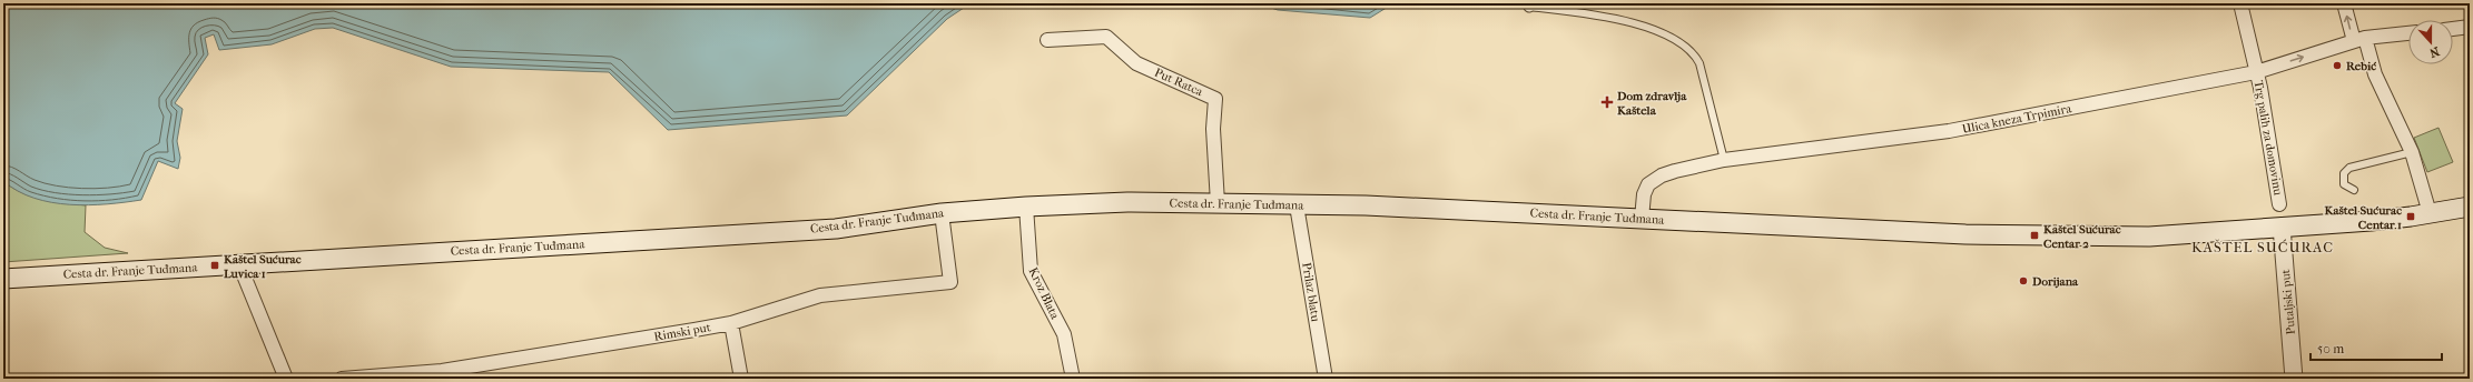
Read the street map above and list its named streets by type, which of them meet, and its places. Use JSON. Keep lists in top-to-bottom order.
{
  "streets": {
    "main road": ["Cesta dr. Franje Tuđmana"],
    "street": [
      "Put Ratca",
      "Ulica kneza Trpimira",
      "Trg palih za domovinu",
      "Prilaz blatu",
      "Kroz Blata",
      "Putaljski put",
      "Rimski put"
    ]
  },
  "crossings": [
    ["Put Ratca", "Cesta dr. Franje Tuđmana"],
    ["Ulica kneza Trpimira", "Trg palih za domovinu"],
    ["Ulica kneza Trpimira", "Cesta dr. Franje Tuđmana"],
    ["Cesta dr. Franje Tuđmana", "Prilaz blatu"],
    ["Cesta dr. Franje Tuđmana", "Kroz Blata"],
    ["Cesta dr. Franje Tuđmana", "Putaljski put"],
    ["Cesta dr. Franje Tuđmana", "Rimski put"]
  ],
  "districts": ["KAŠTEL SUĆURAC"],
  "places": {
    "other": ["Rebić", "Dorijana"],
    "health": ["Dom zdravlja Kaštela"],
    "transit": ["Kaštel Sućurac Centar 1", "Kaštel Sućurac Centar 2", "Kaštel Sućurac Luvica 1"]
  },
  "scale_bar": "50 m",
  "north": "bottom"
}
